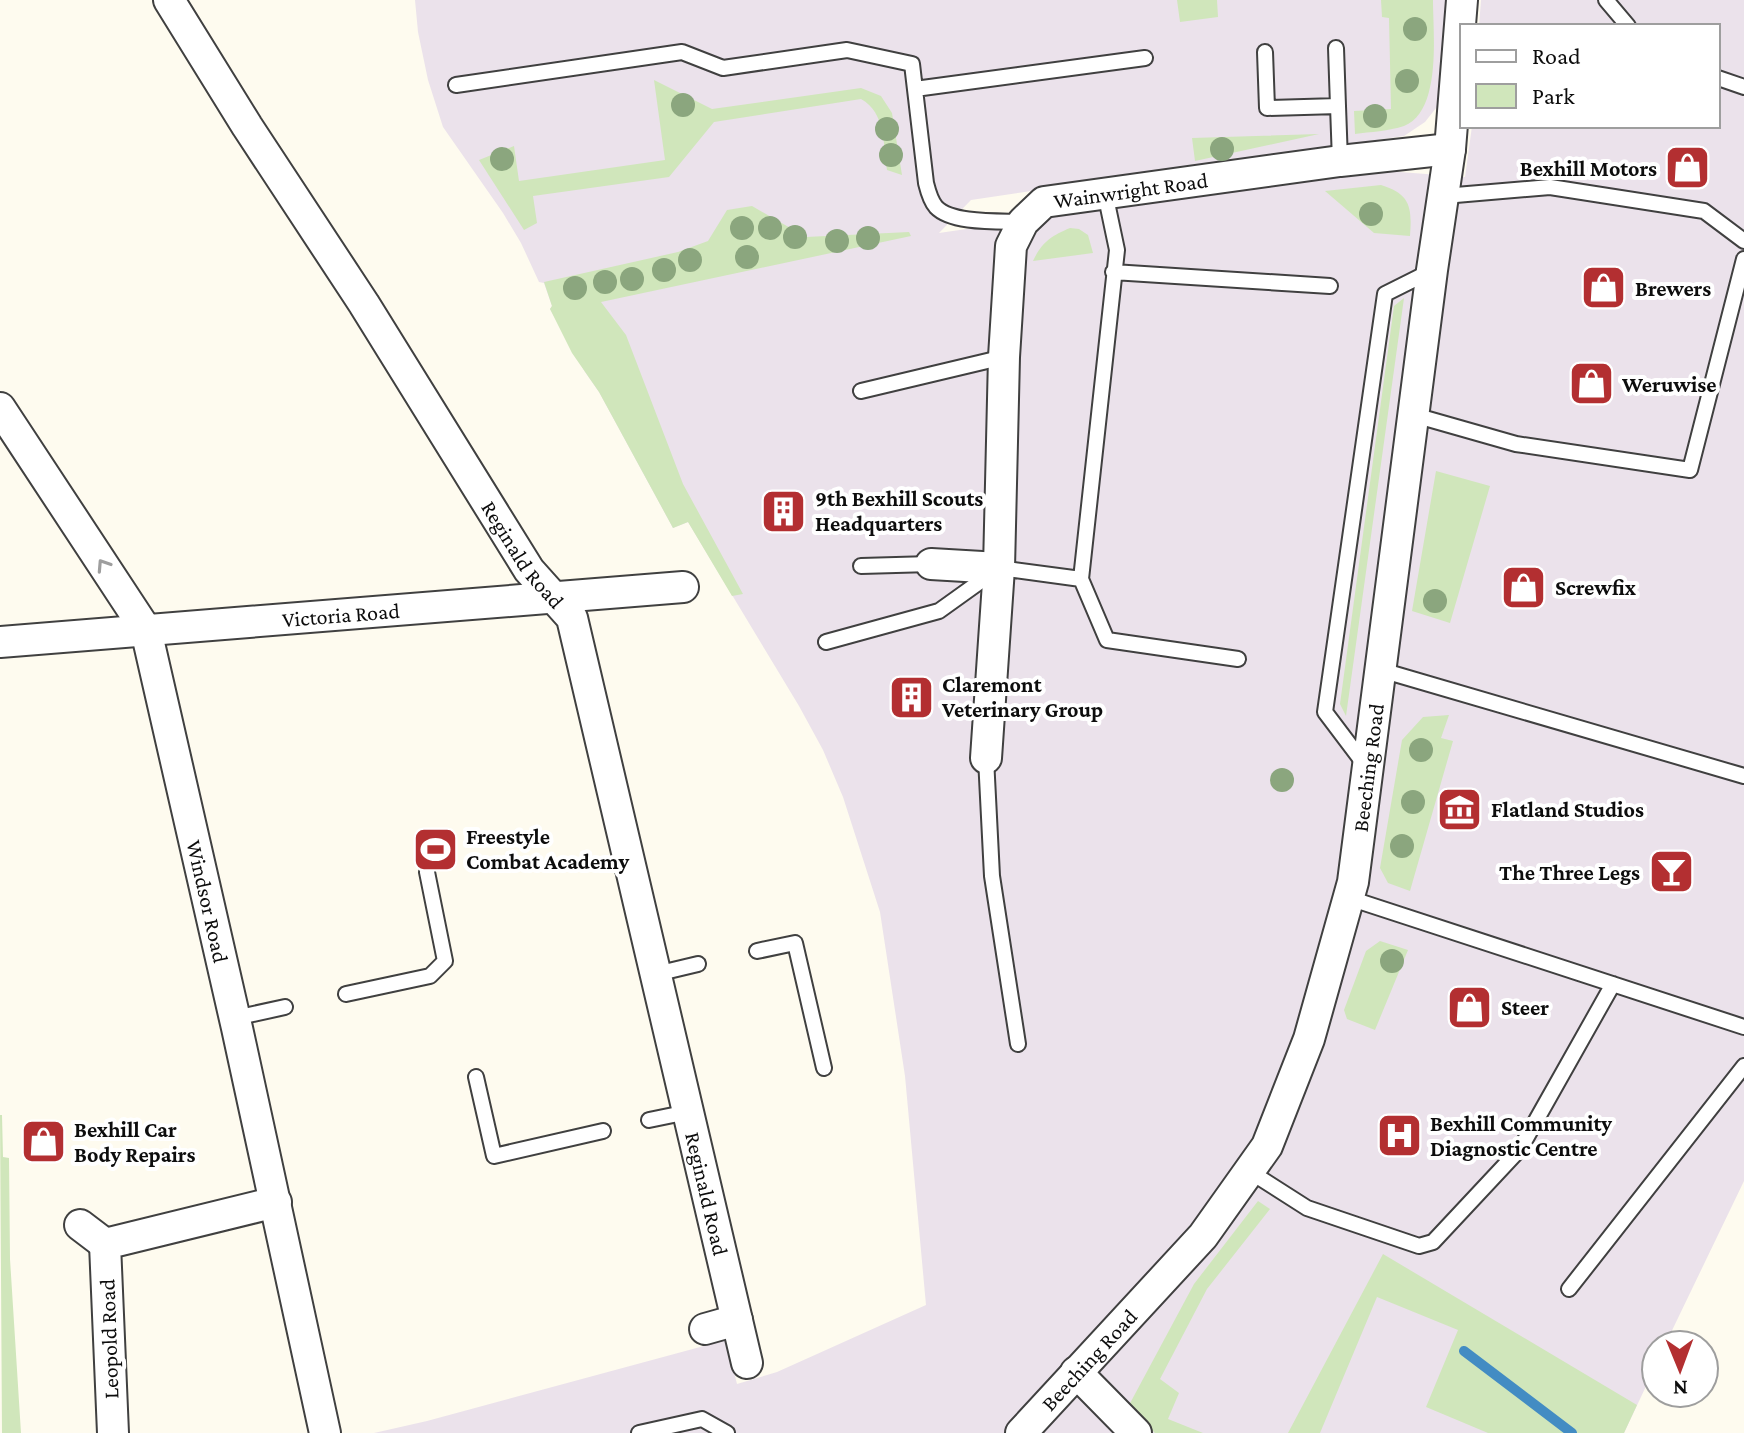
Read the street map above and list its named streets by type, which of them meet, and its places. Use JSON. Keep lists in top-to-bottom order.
{
  "streets": {
    "street": [
      "Wainwright Road",
      "Reginald Road",
      "Victoria Road",
      "Beeching Road",
      "Windsor Road",
      "Leopold Road"
    ]
  },
  "crossings": [
    ["Wainwright Road", "Beeching Road"],
    ["Reginald Road", "Victoria Road"],
    ["Victoria Road", "Windsor Road"]
  ],
  "places": {
    "shop": [
      "Bexhill Motors",
      "Brewers",
      "Weruwise",
      "Screwfix",
      "Steer",
      "Bexhill Car Body Repairs"
    ],
    "building": ["9th Bexhill Scouts Headquarters", "Claremont Veterinary Group"],
    "museum": ["Flatland Studios"],
    "sports": ["Freestyle Combat Academy"],
    "bar": ["The Three Legs"],
    "hospital": ["Bexhill Community Diagnostic Centre"]
  },
  "legend": ["Road", "Park"],
  "north": "bottom"
}
